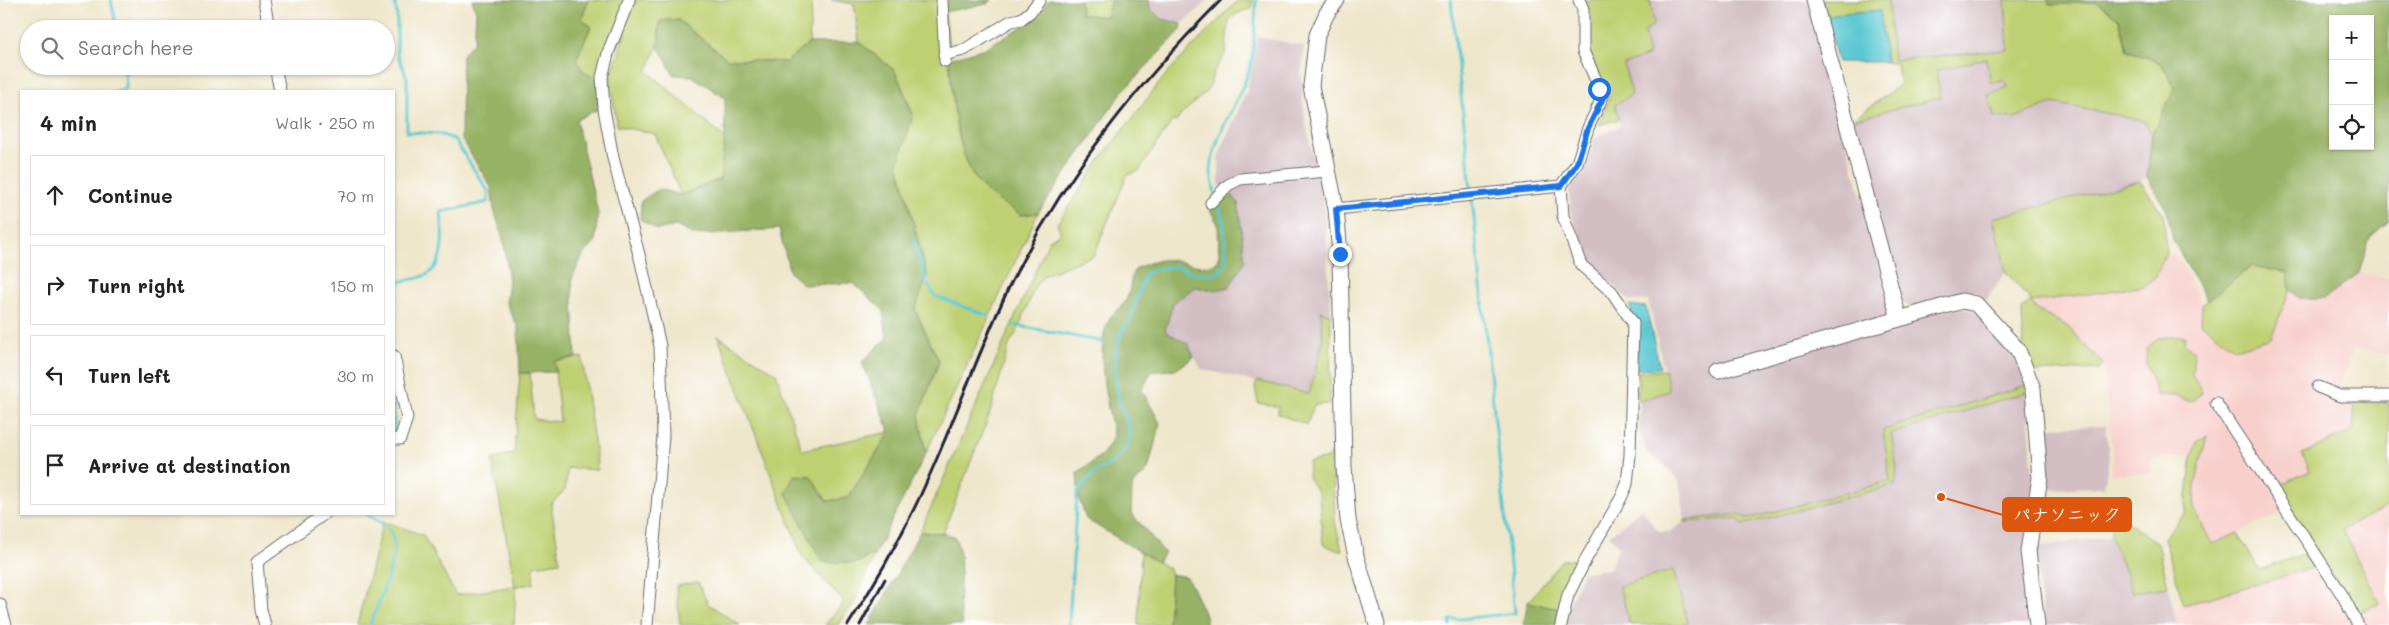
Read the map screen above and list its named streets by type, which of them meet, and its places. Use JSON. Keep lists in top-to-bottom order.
{
  "places": ["パナソニック"],
  "page": {
    "map_buttons": ["+", "−"],
    "search": "Search here",
    "heading": ["4 min", "Walk · 250 m"],
    "list": [
      ["Continue", "70 m"],
      ["Turn right", "150 m"],
      ["Turn left", "30 m"],
      "Arrive at destination"
    ]
  }
}
